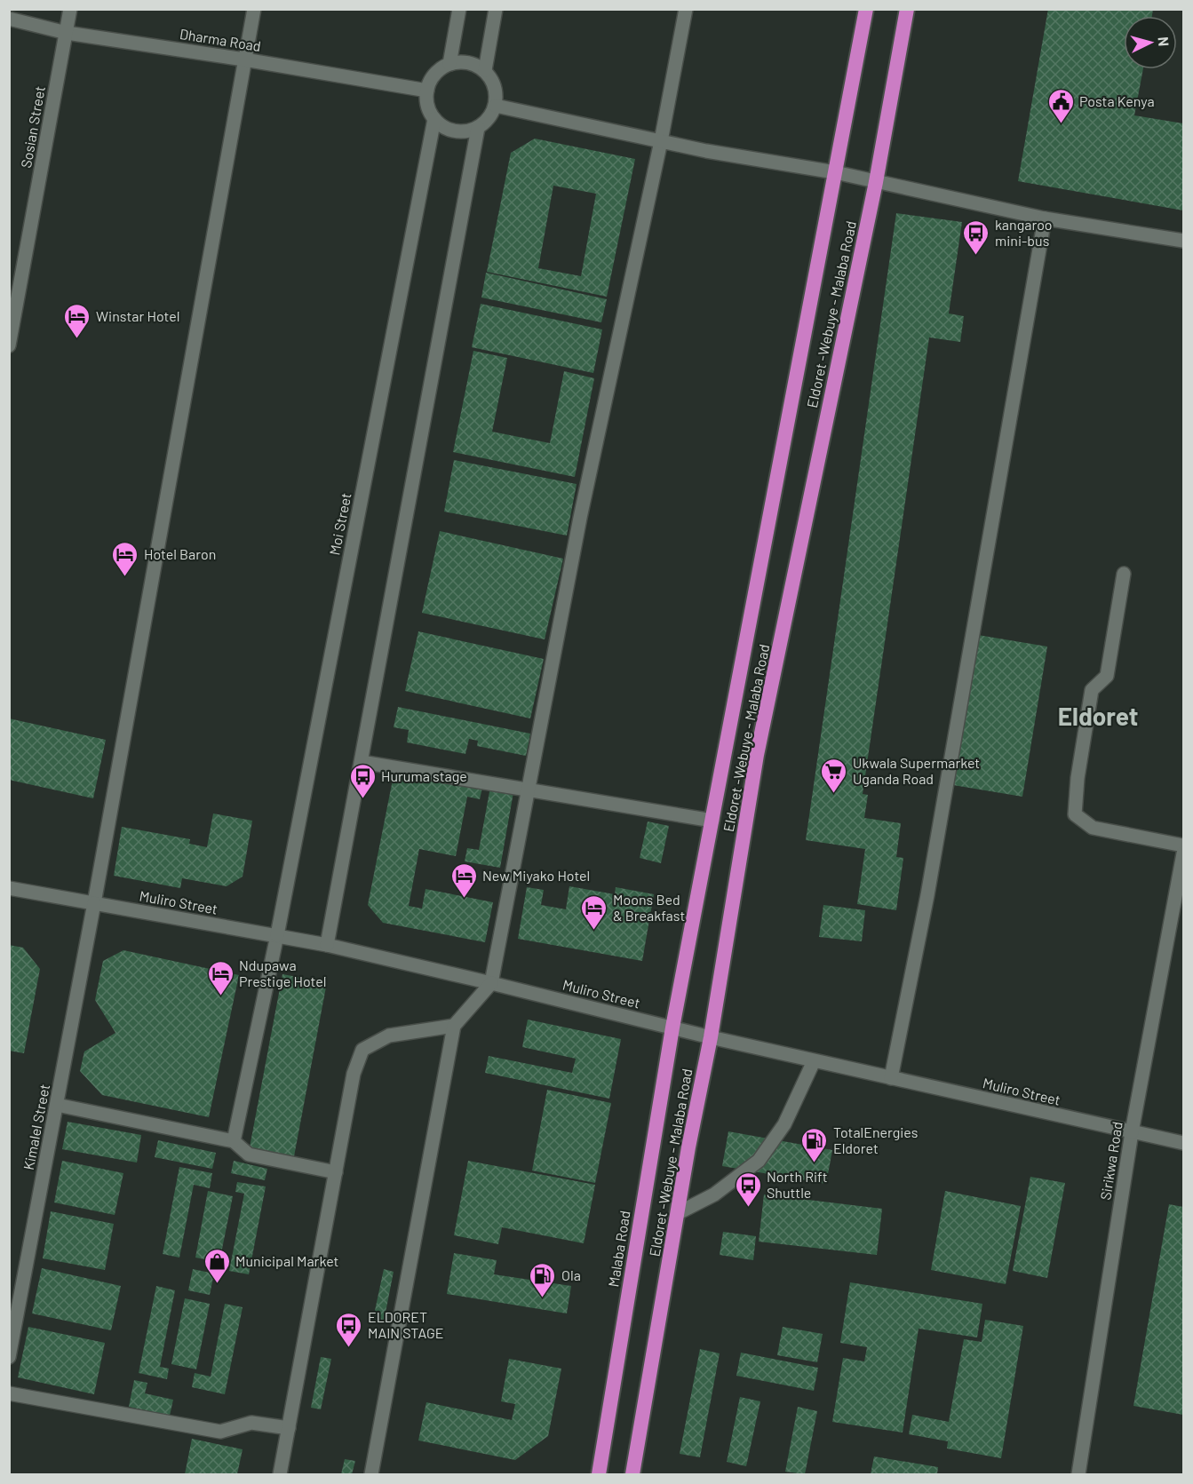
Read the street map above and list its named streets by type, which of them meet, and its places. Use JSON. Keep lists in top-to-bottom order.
{
  "streets": {
    "highway": ["Eldoret -Webuye - Malaba Road", "Malaba Road"],
    "street": [
      "Dharma Road",
      "Sosian Street",
      "Moi Street",
      "Muliro Street",
      "Kimalel Street",
      "Sirikwa Road"
    ]
  },
  "crossings": [
    ["Dharma Road", "Sosian Street"],
    ["Dharma Road", "Moi Street"],
    ["Dharma Road", "Kimalel Street"],
    ["Eldoret -Webuye - Malaba Road", "Muliro Street"],
    ["Eldoret -Webuye - Malaba Road", "Malaba Road"],
    ["Moi Street", "Muliro Street"],
    ["Muliro Street", "Kimalel Street"],
    ["Muliro Street", "Sirikwa Road"],
    ["Muliro Street", "Malaba Road"]
  ],
  "districts": ["Eldoret"],
  "places": {
    "public building": ["Posta Kenya"],
    "bus stop": [
      "kangaroo mini-bus",
      "Huruma stage",
      "North Rift Shuttle",
      "ELDORET MAIN STAGE"
    ],
    "hotel": [
      "Winstar Hotel",
      "Hotel Baron",
      "New Miyako Hotel",
      "Moons Bed & Breakfast",
      "Ndupawa Prestige Hotel"
    ],
    "supermarket": ["Ukwala Supermarket Uganda Road"],
    "fuel station": ["TotalEnergies Eldoret", "Ola"],
    "shop": ["Municipal Market"]
  },
  "north": "right"
}
